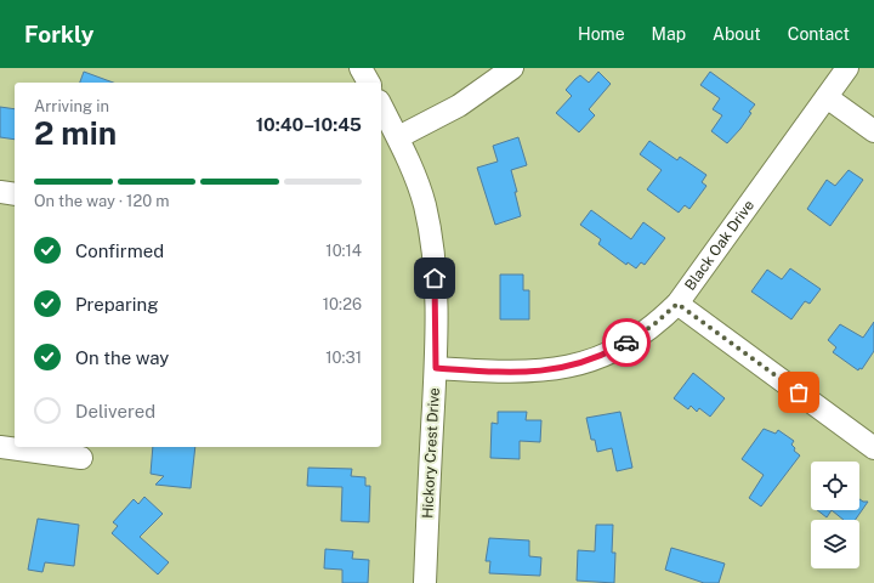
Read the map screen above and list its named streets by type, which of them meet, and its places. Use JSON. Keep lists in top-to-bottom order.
{
  "streets": {
    "street": ["Black Oak Drive", "Hickory Crest Drive"]
  },
  "crossings": [
    ["Black Oak Drive", "Hickory Crest Drive"]
  ],
  "page": {
    "header": "Forkly",
    "nav": [
      "Home",
      "Map",
      "About",
      "Contact"
    ],
    "heading": ["2 min", "Arriving in", "10:40–10:45"],
    "bar": "On the way · 120 m",
    "list": [
      ["Confirmed", "10:14"],
      ["Preparing", "10:26"],
      ["On the way", "10:31"],
      "Delivered"
    ]
  }
}
